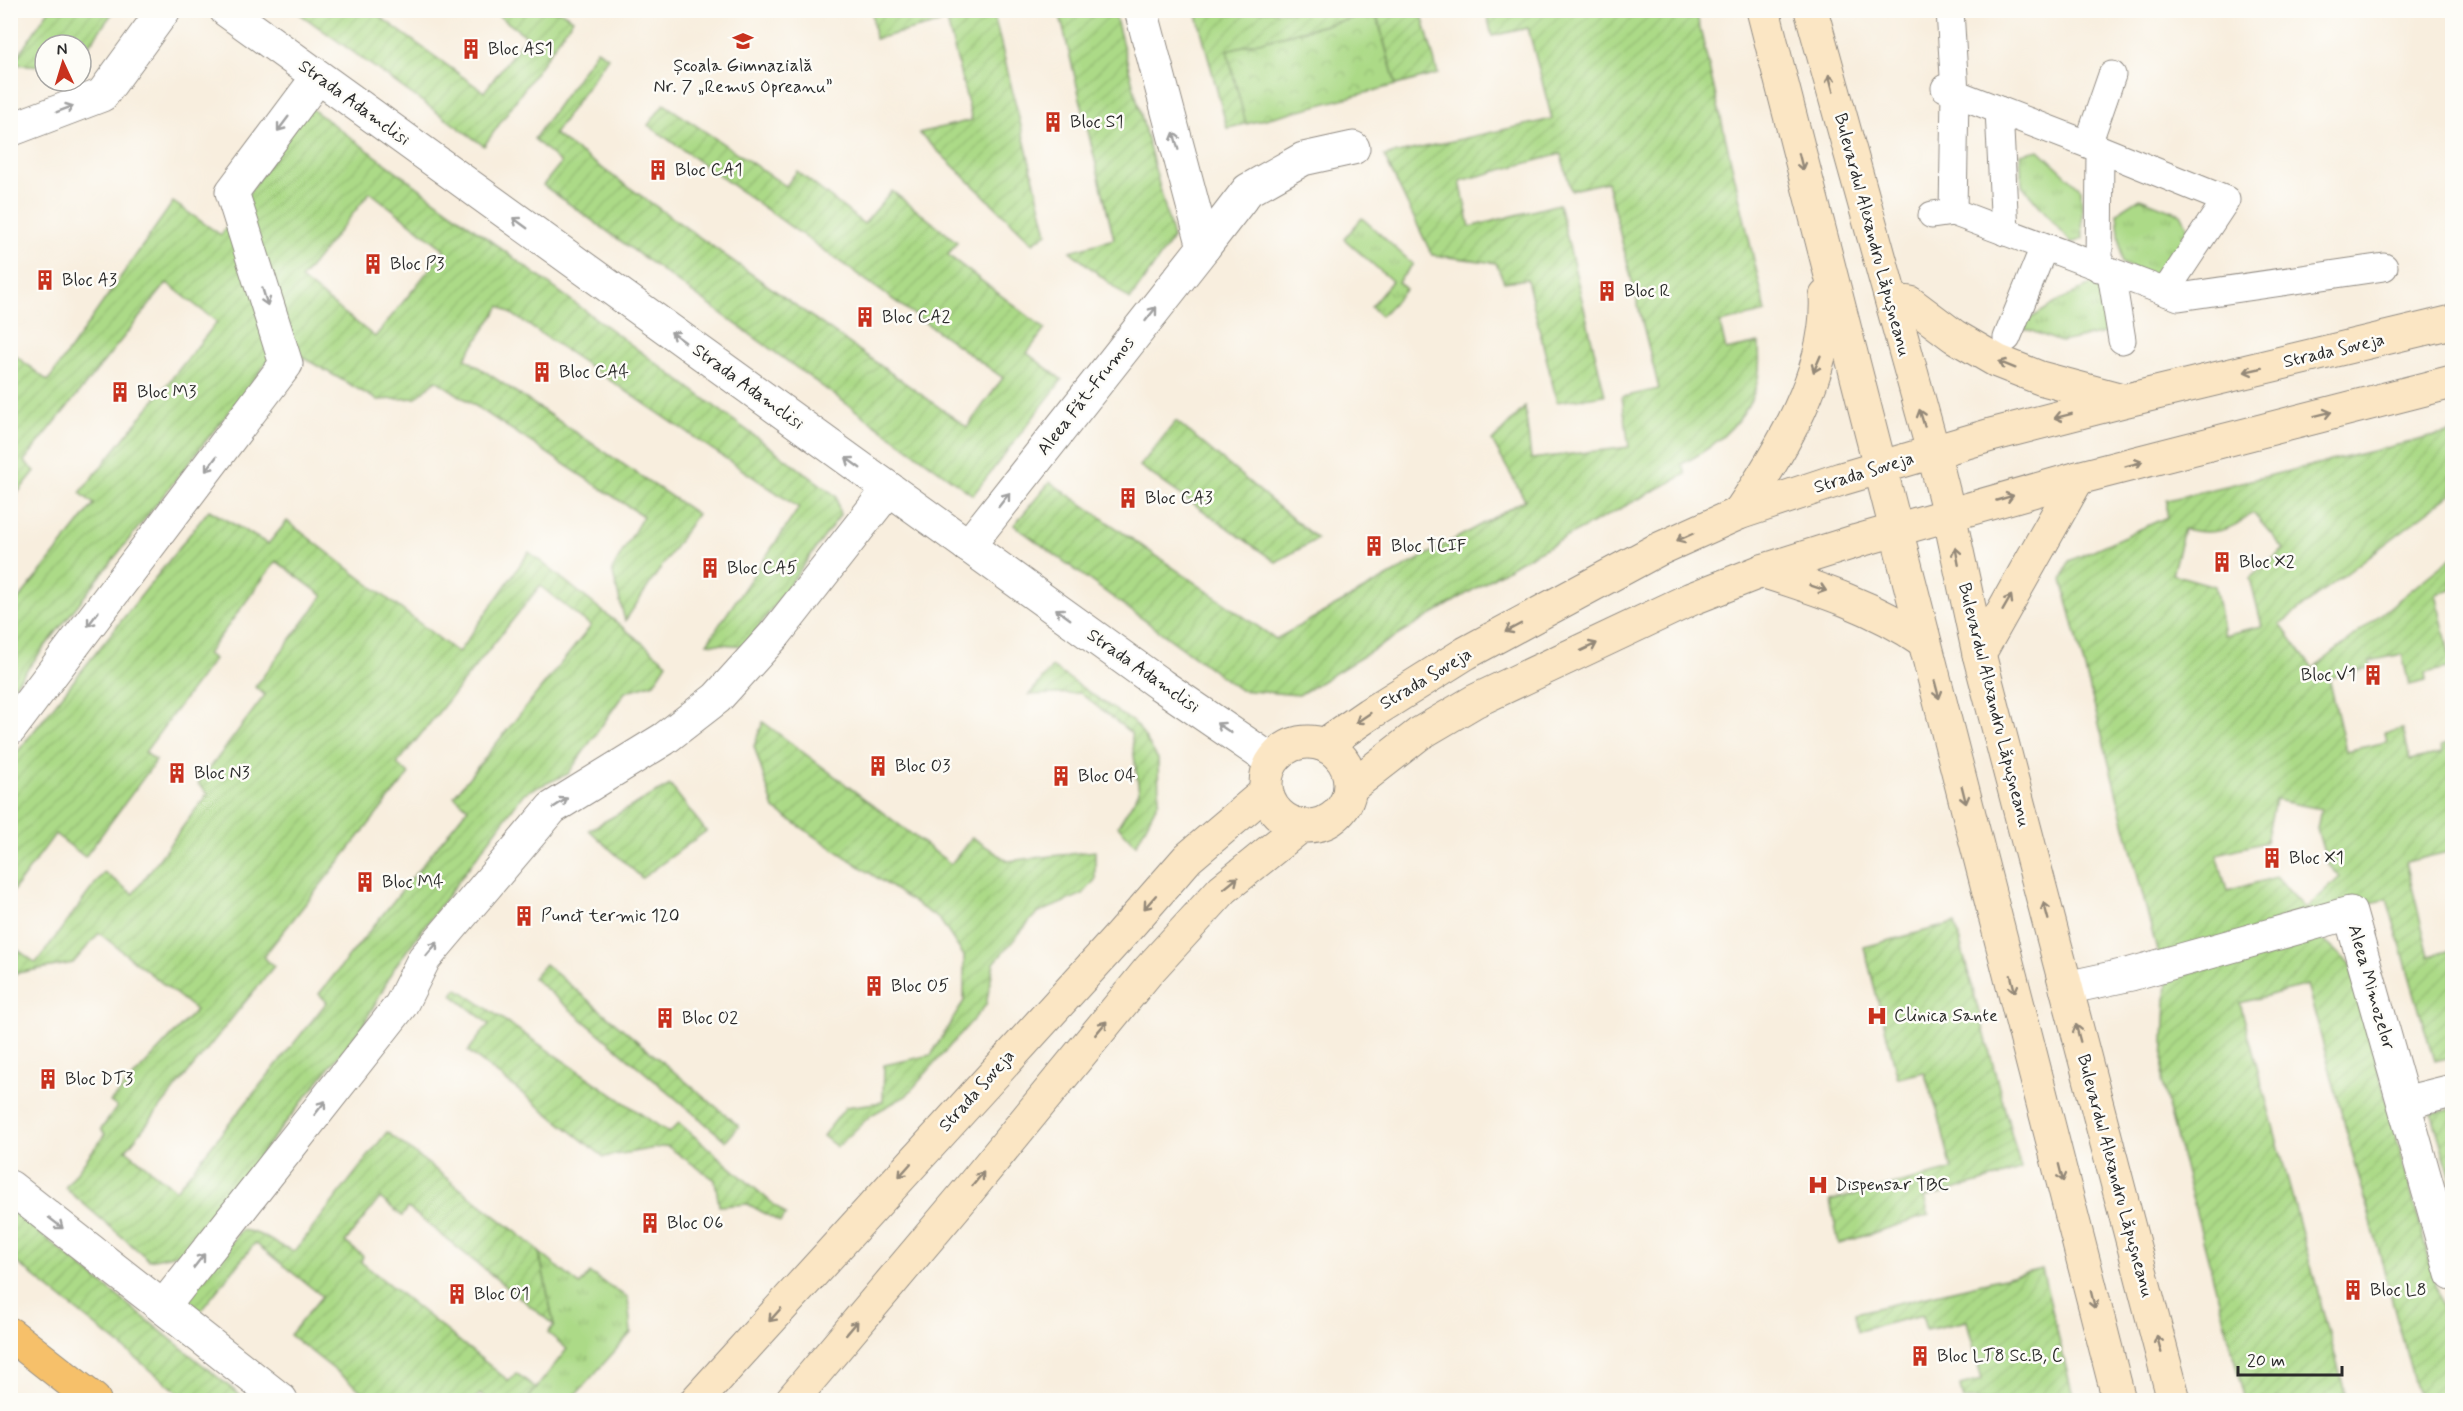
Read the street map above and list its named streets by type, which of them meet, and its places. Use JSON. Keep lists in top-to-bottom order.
{
  "streets": {
    "main road": ["Bulevardul Alexandru Lăpușneanu", "Strada Soveja"],
    "street": ["Strada Adamclisi", "Aleea Făt-Frumos", "Aleea Mimozelor"]
  },
  "crossings": [
    ["Strada Adamclisi", "Strada Soveja"],
    ["Strada Adamclisi", "Aleea Făt-Frumos"],
    ["Bulevardul Alexandru Lăpușneanu", "Strada Soveja"],
    ["Bulevardul Alexandru Lăpușneanu", "Aleea Mimozelor"]
  ],
  "one_way": ["Strada Adamclisi", "Aleea Făt-Frumos"],
  "places": {
    "school or university": ["Școala Gimnazială Nr. 7 „Remus Opreanu”"],
    "building": [
      "Bloc AS1",
      "Bloc S1",
      "Bloc CA1",
      "Bloc P3",
      "Bloc A3",
      "Bloc R",
      "Bloc CA2",
      "Bloc CA4",
      "Bloc M3",
      "Bloc CA3",
      "Bloc TCIF",
      "Bloc X2",
      "Bloc CA5",
      "Bloc V1",
      "Bloc O3",
      "Bloc N3",
      "Bloc O4",
      "Bloc X1",
      "Bloc M4",
      "Punct termic 120",
      "Bloc O5",
      "Bloc O2",
      "Bloc DT3",
      "Bloc O6",
      "Bloc L8",
      "Bloc O1",
      "Bloc LT8 Sc.B, C"
    ],
    "hospital": ["Clinica Sante", "Dispensar TBC"]
  },
  "scale_bar": "20 m",
  "north": "top"
}
